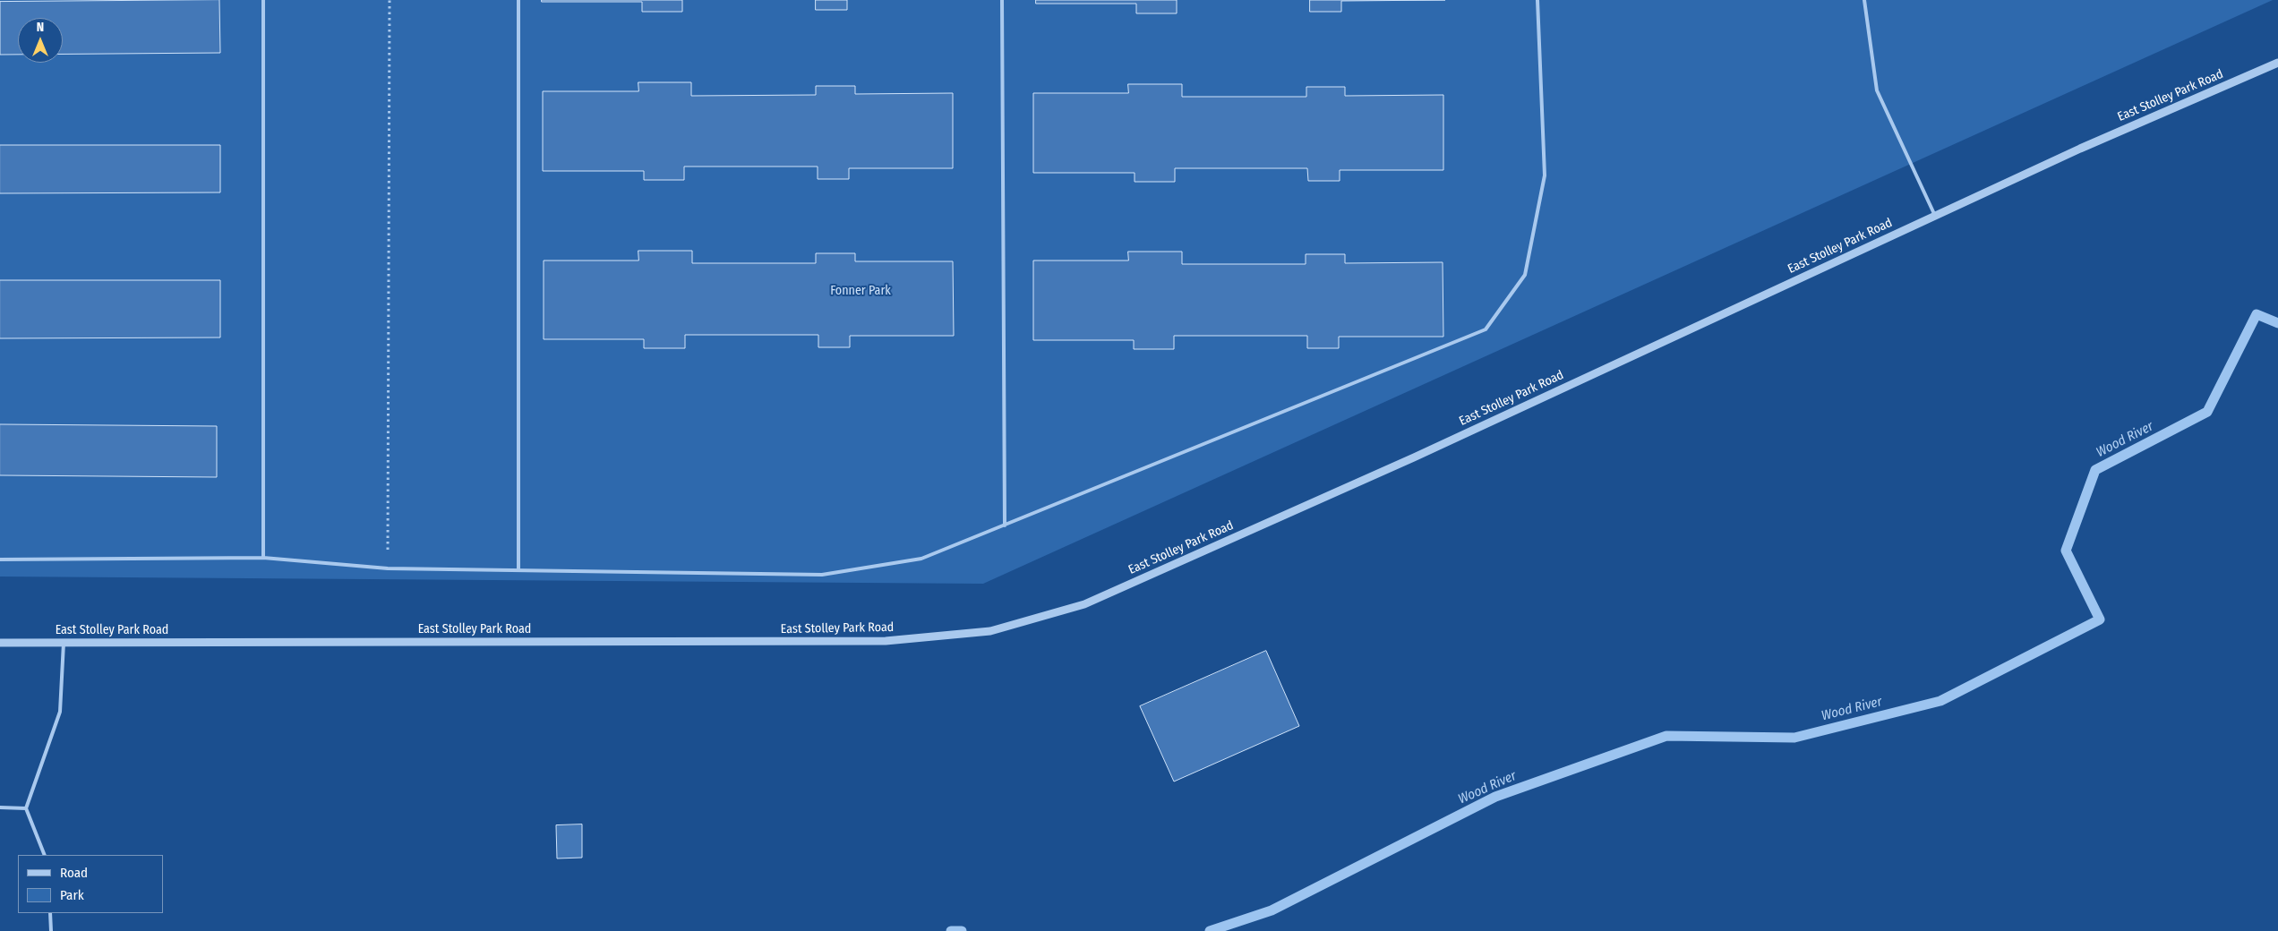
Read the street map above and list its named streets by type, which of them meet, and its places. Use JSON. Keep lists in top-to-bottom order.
{
  "streets": {
    "street": ["East Stolley Park Road"]
  },
  "water": ["Wood River"],
  "parks": ["Fonner Park"],
  "legend": ["Road", "Park"],
  "north": "top"
}
